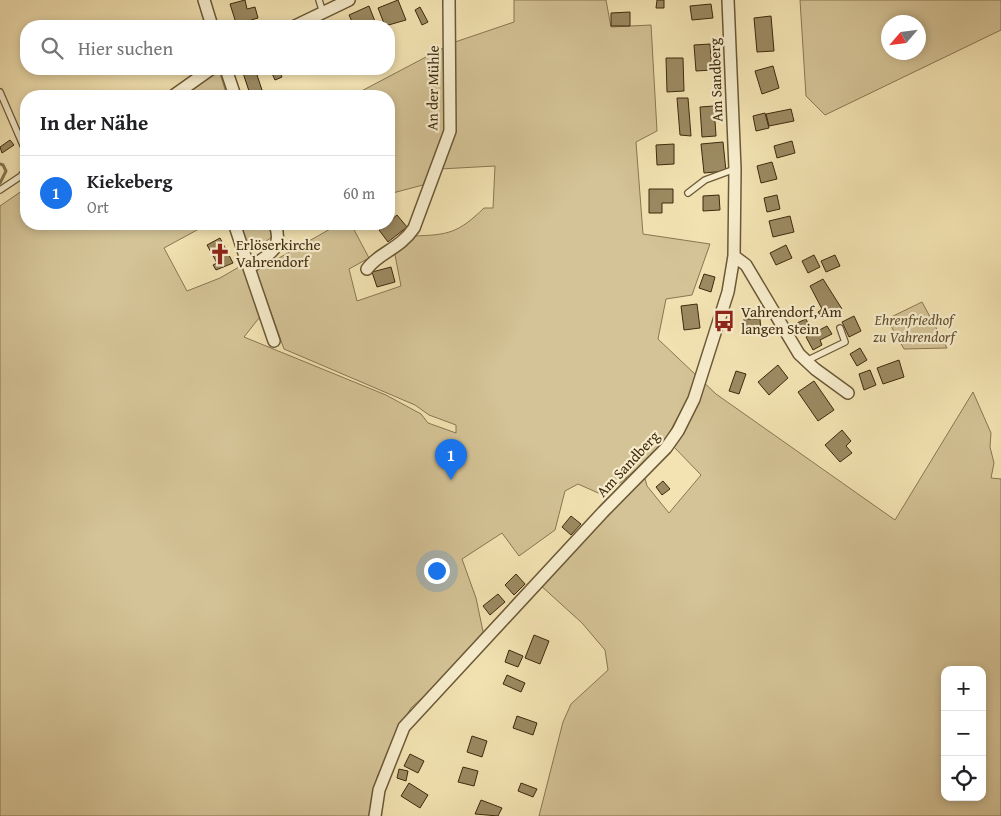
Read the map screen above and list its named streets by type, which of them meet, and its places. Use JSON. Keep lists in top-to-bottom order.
{
  "streets": {
    "street": ["Am Sandberg", "An der Mühle"]
  },
  "parks": ["Ehrenfriedhof zu Vahrendorf"],
  "places": {
    "church": ["Erlöserkirche Vahrendorf"],
    "bus stop": ["Vahrendorf, Am langen Stein"]
  },
  "north": "bottom left",
  "page": {
    "search": "Hier suchen",
    "heading": "In der Nähe",
    "list": [
      {
        "mark": "1",
        "name": "Kiekeberg",
        "note": "Ort",
        "value": "60 m"
      }
    ],
    "pins": "1",
    "map_buttons": ["+", "−"]
  }
}
